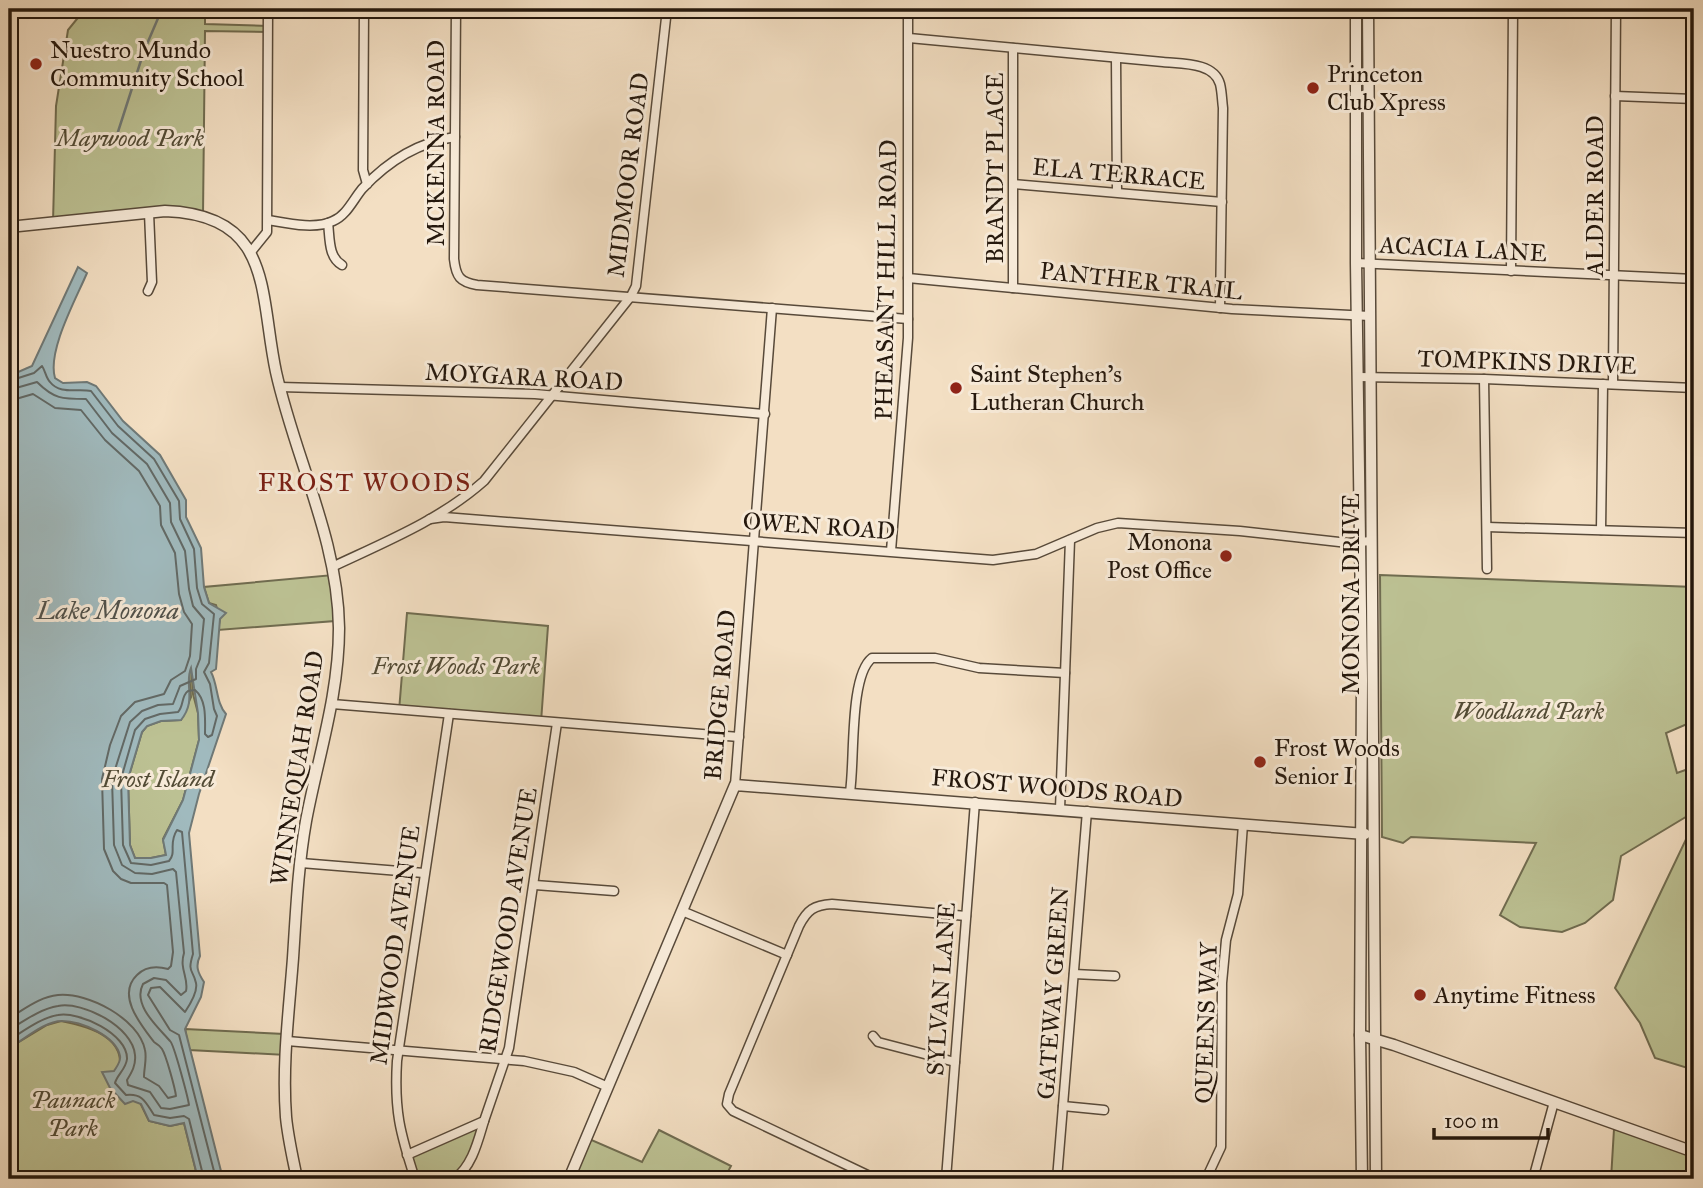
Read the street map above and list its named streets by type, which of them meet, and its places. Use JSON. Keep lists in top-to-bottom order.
{
  "streets": {
    "street": [
      "MCKENNA ROAD",
      "BRANDT PLACE",
      "ELA TERRACE",
      "MIDMOOR ROAD",
      "ALDER ROAD",
      "ACACIA LANE",
      "PHEASANT HILL ROAD",
      "PANTHER TRAIL",
      "TOMPKINS DRIVE",
      "MOYGARA ROAD",
      "OWEN ROAD",
      "MONONA DRIVE",
      "BRIDGE ROAD",
      "WINNEQUAH ROAD",
      "FROST WOODS ROAD",
      "RIDGEWOOD AVENUE",
      "MIDWOOD AVENUE",
      "SYLVAN LANE",
      "GATEWAY GREEN",
      "QUEENS WAY"
    ]
  },
  "crossings": [
    ["MCKENNA ROAD", "MIDMOOR ROAD"],
    ["BRANDT PLACE", "ELA TERRACE"],
    ["BRANDT PLACE", "PANTHER TRAIL"],
    ["MIDMOOR ROAD", "MOYGARA ROAD"],
    ["MIDMOOR ROAD", "OWEN ROAD"],
    ["ALDER ROAD", "ACACIA LANE"],
    ["ALDER ROAD", "TOMPKINS DRIVE"],
    ["ACACIA LANE", "MONONA DRIVE"],
    ["PHEASANT HILL ROAD", "PANTHER TRAIL"],
    ["PHEASANT HILL ROAD", "OWEN ROAD"],
    ["PANTHER TRAIL", "MONONA DRIVE"],
    ["TOMPKINS DRIVE", "MONONA DRIVE"],
    ["MOYGARA ROAD", "BRIDGE ROAD"],
    ["MOYGARA ROAD", "WINNEQUAH ROAD"],
    ["OWEN ROAD", "MONONA DRIVE"],
    ["OWEN ROAD", "BRIDGE ROAD"],
    ["OWEN ROAD", "WINNEQUAH ROAD"],
    ["MONONA DRIVE", "FROST WOODS ROAD"],
    ["BRIDGE ROAD", "FROST WOODS ROAD"],
    ["FROST WOODS ROAD", "SYLVAN LANE"],
    ["FROST WOODS ROAD", "GATEWAY GREEN"],
    ["FROST WOODS ROAD", "QUEENS WAY"]
  ],
  "districts": ["FROST WOODS"],
  "water": ["Lake Monona"],
  "parks": [
    "Maywood Park",
    "Frost Woods Park",
    "Woodland Park",
    "Frost Island",
    "Paunack Park"
  ],
  "places": [
    "Nuestro Mundo Community School",
    "Princeton Club Xpress",
    "Saint Stephen's Lutheran Church",
    "Monona Post Office",
    "Frost Woods Senior I",
    "Anytime Fitness"
  ],
  "scale_bar": "100 m"
}
